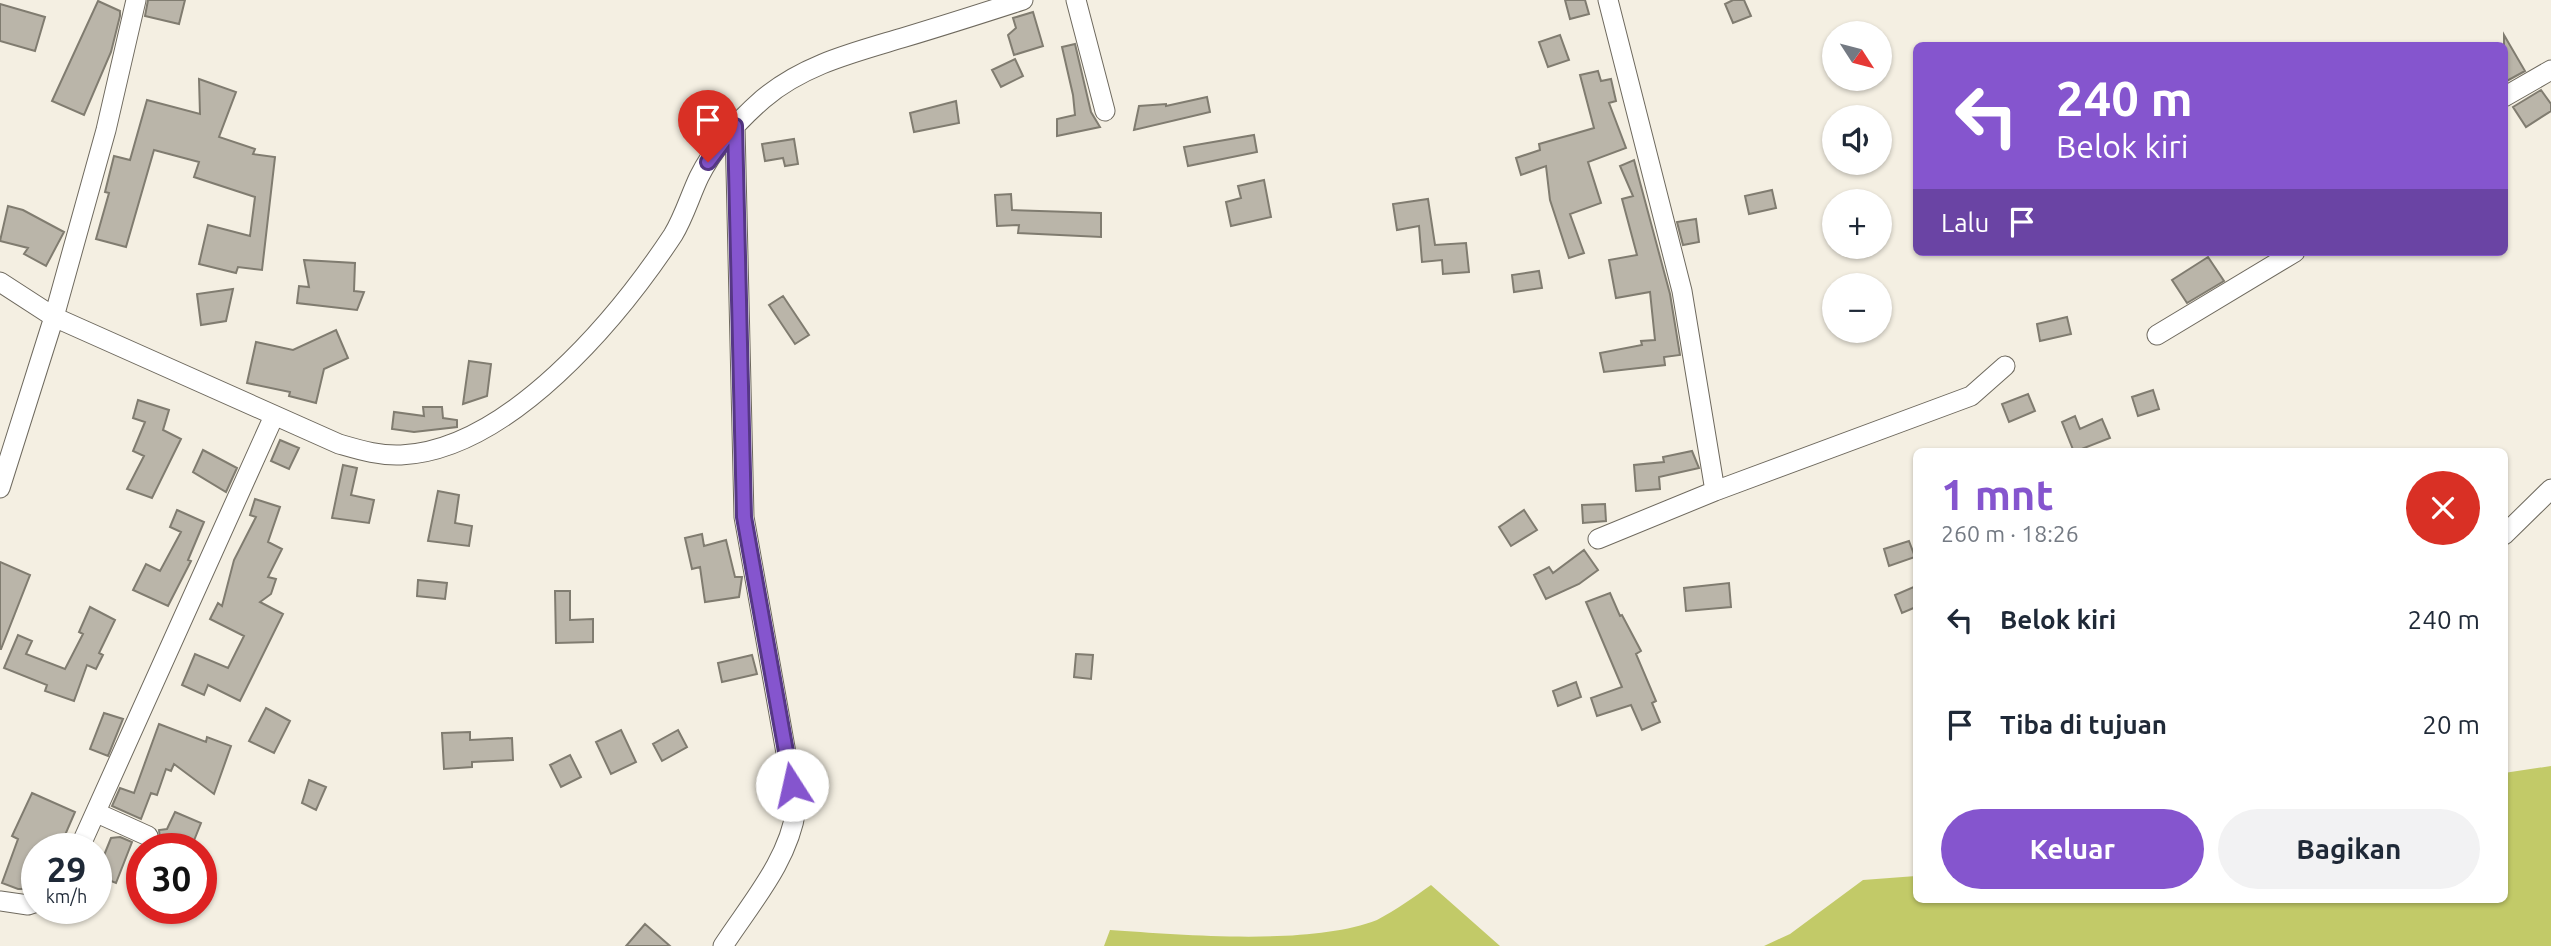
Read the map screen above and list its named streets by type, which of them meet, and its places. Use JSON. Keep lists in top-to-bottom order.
{
  "north": "bottom right",
  "page": {
    "map_buttons": ["+", "−"],
    "turn": ["240 m", "Belok kiri"],
    "then": "Lalu",
    "heading": ["1 mnt", "260 m · 18:26"],
    "list": [
      {
        "name": "Belok kiri",
        "value": "240 m"
      },
      {
        "name": "Tiba di tujuan",
        "value": "20 m"
      }
    ],
    "buttons": ["Keluar", "Bagikan"],
    "speed": "29 km/h",
    "limit": "30"
  }
}
